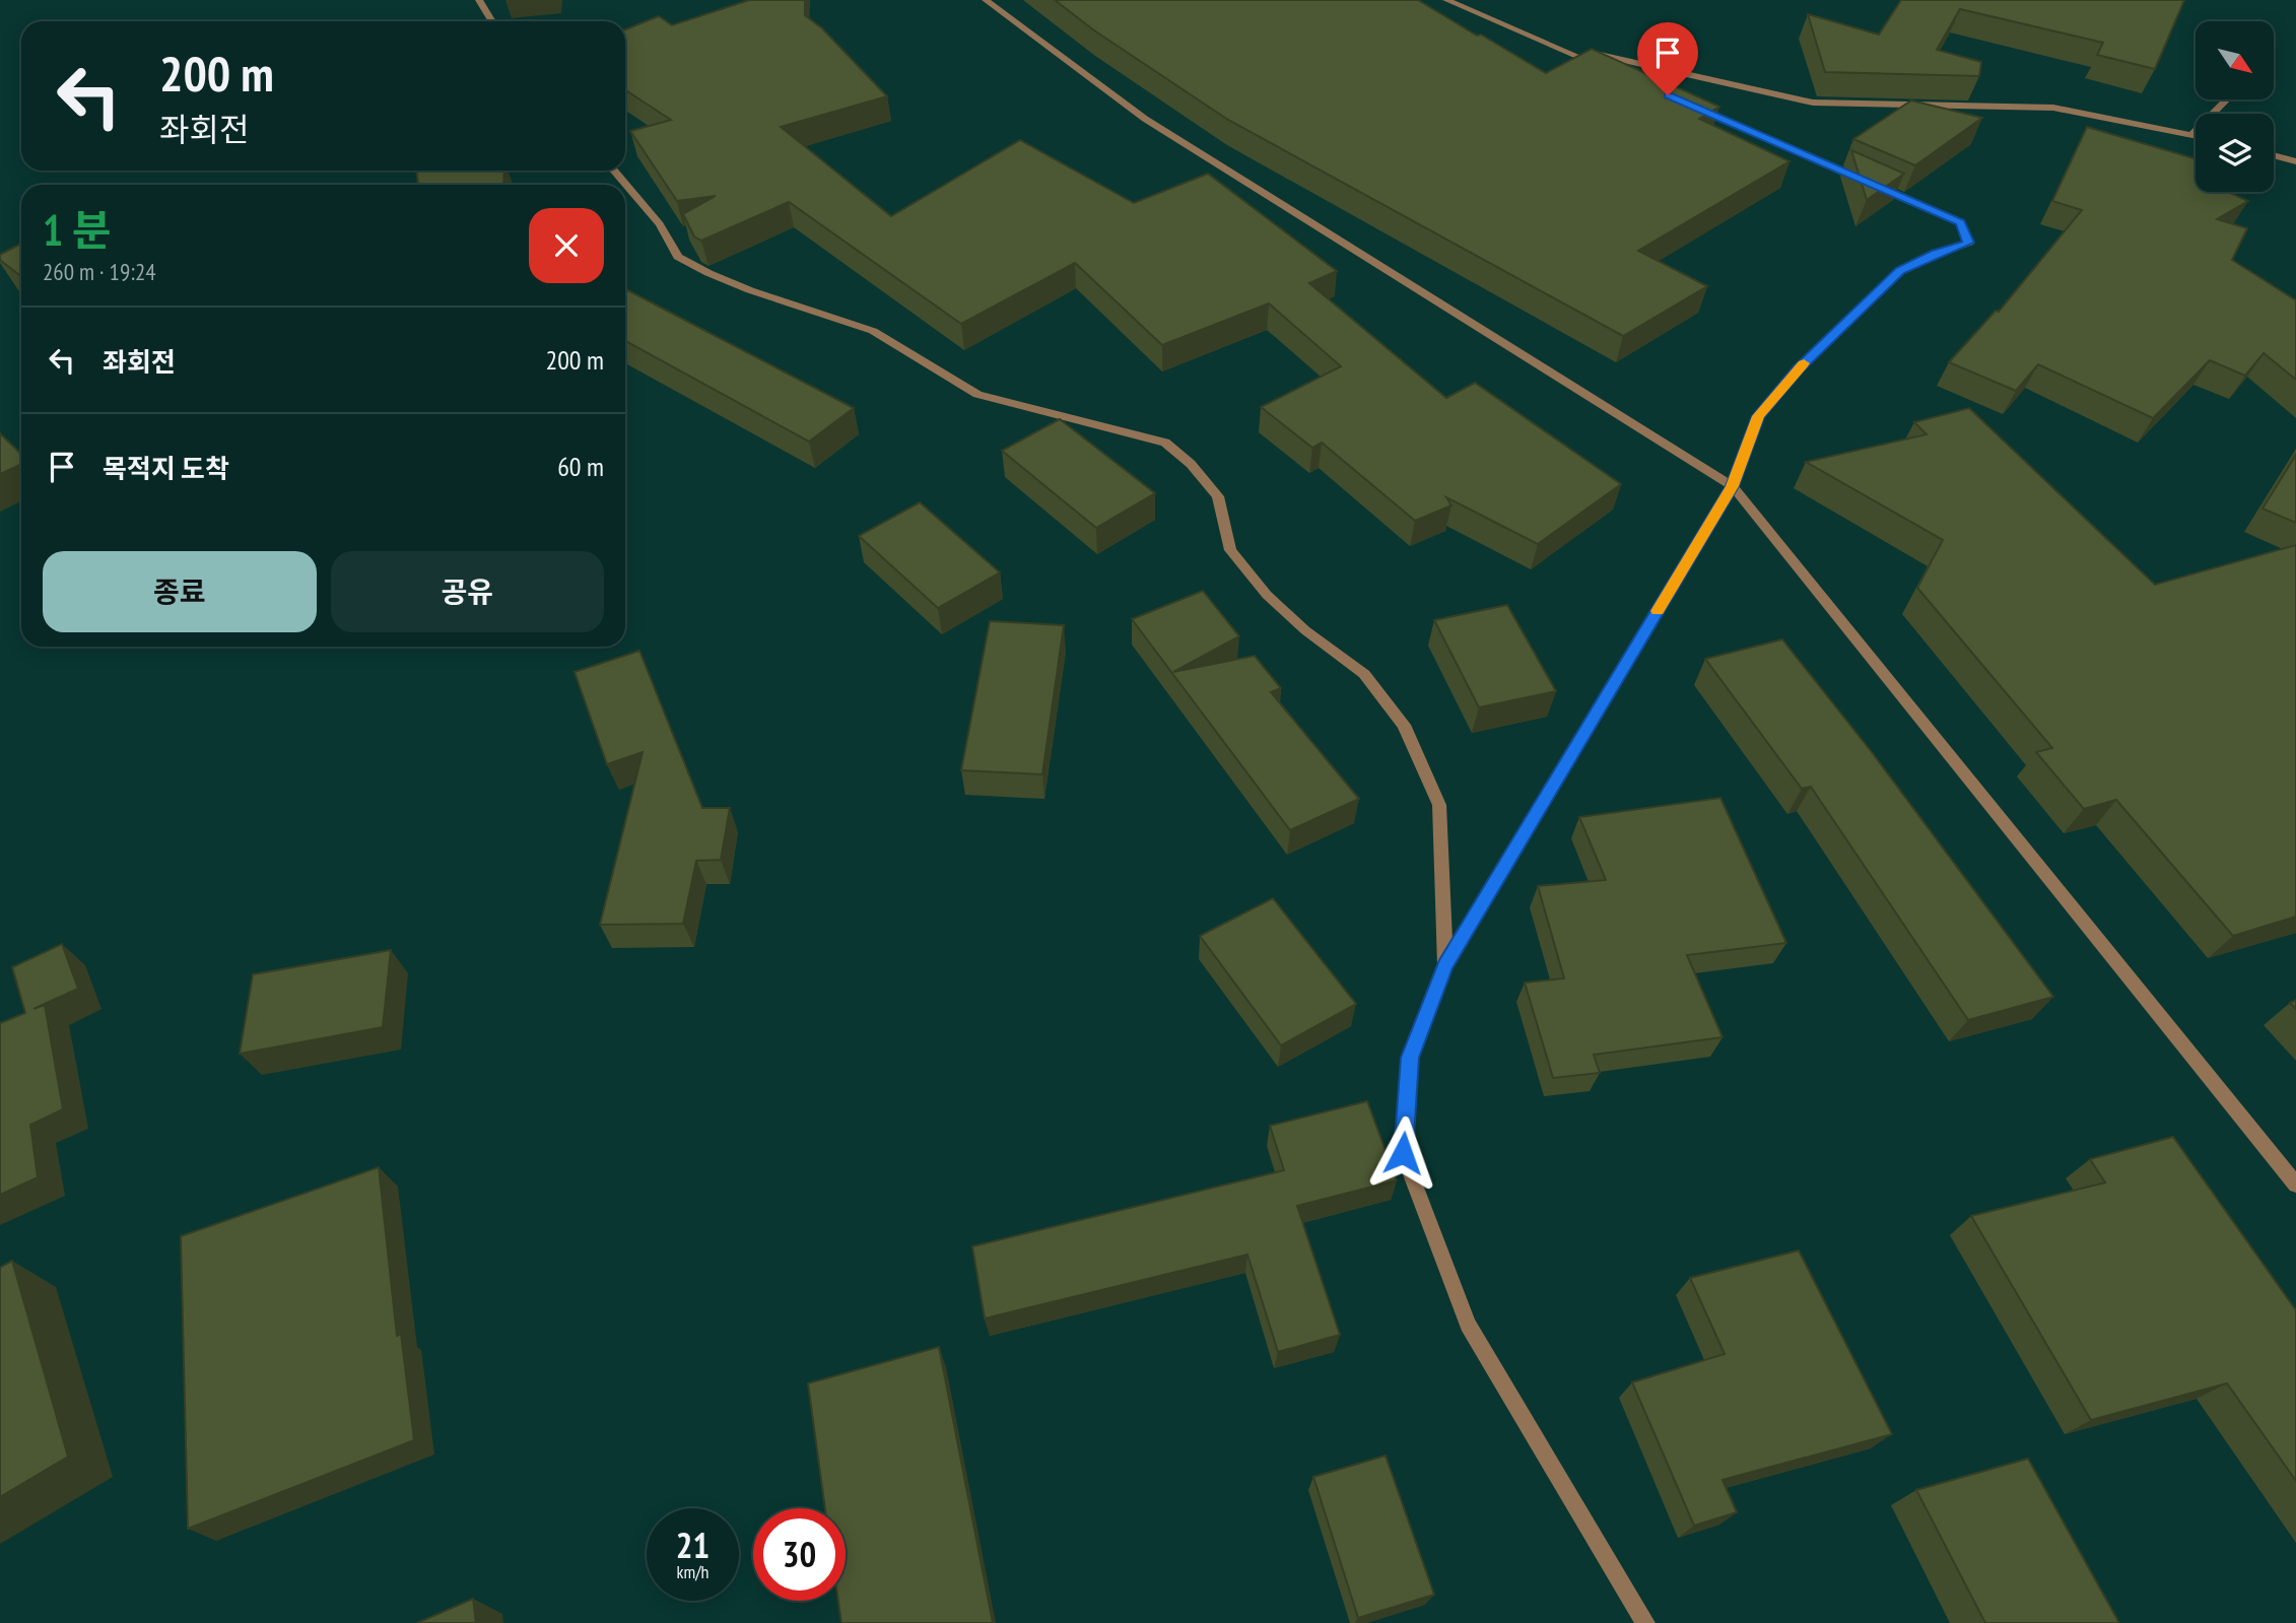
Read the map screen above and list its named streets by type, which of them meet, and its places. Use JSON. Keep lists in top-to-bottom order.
{
  "north": "bottom right",
  "page": {
    "turn": ["200 m", "좌회전"],
    "heading": ["1 분", "260 m · 19:24"],
    "list": [
      {
        "name": "좌회전",
        "value": "200 m"
      },
      {
        "name": "목적지 도착",
        "value": "60 m"
      }
    ],
    "buttons": ["종료", "공유"],
    "speed": "21 km/h",
    "limit": "30"
  }
}
